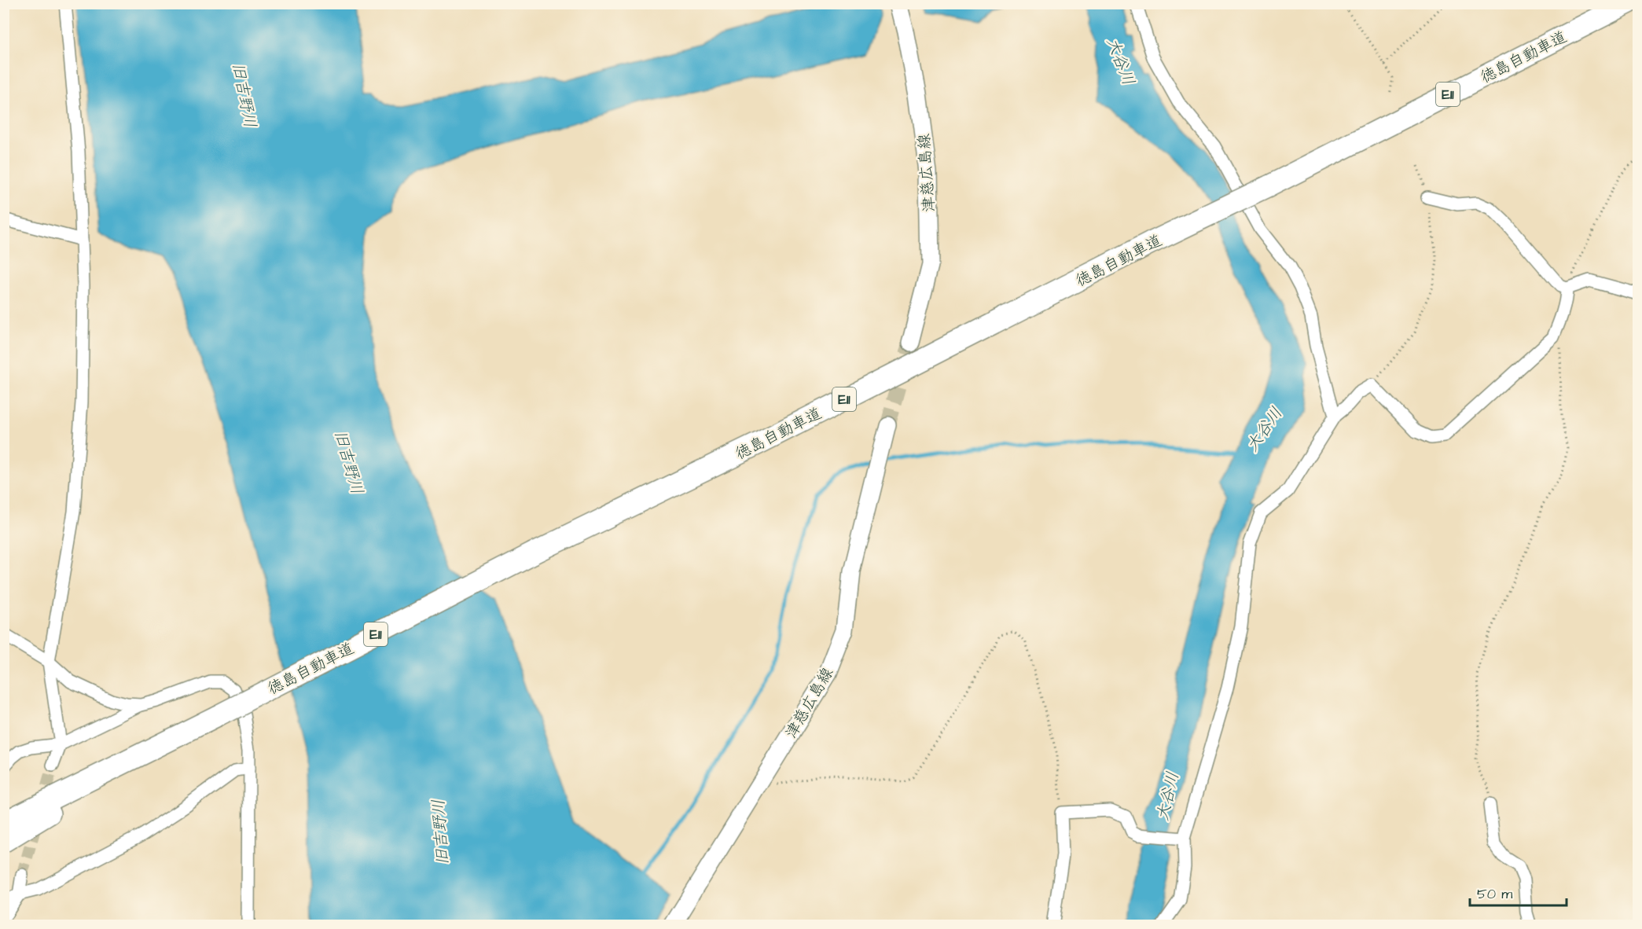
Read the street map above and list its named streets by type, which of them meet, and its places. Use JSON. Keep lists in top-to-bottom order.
{
  "streets": {
    "highway": ["徳島自動車道", "E11"],
    "main road": ["津慈広島線"]
  },
  "water": ["大谷川", "旧吉野川"],
  "scale_bar": "50 m"
}
